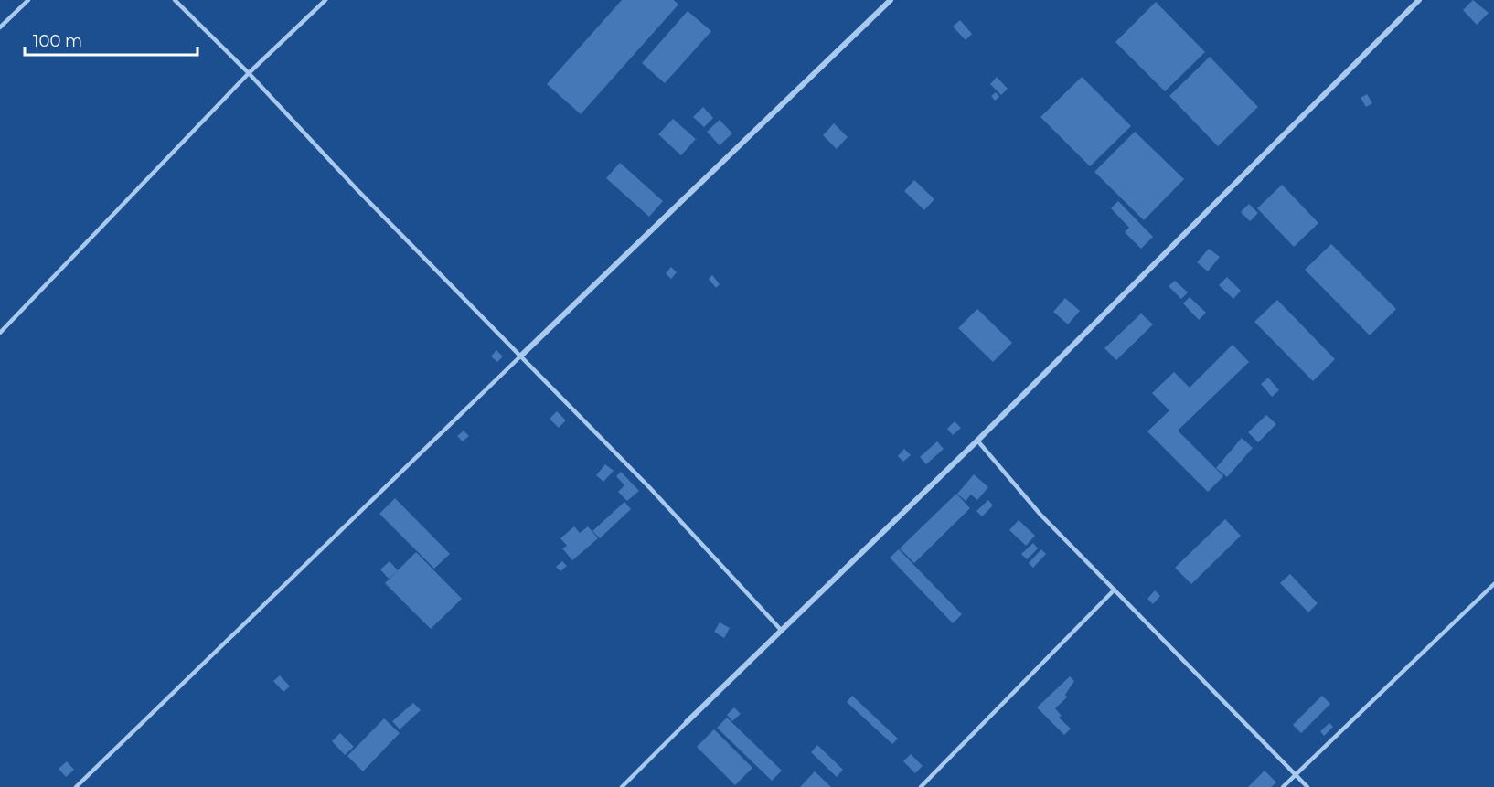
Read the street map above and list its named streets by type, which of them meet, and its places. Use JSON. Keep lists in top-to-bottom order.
{
  "scale_bar": "100 m"
}
